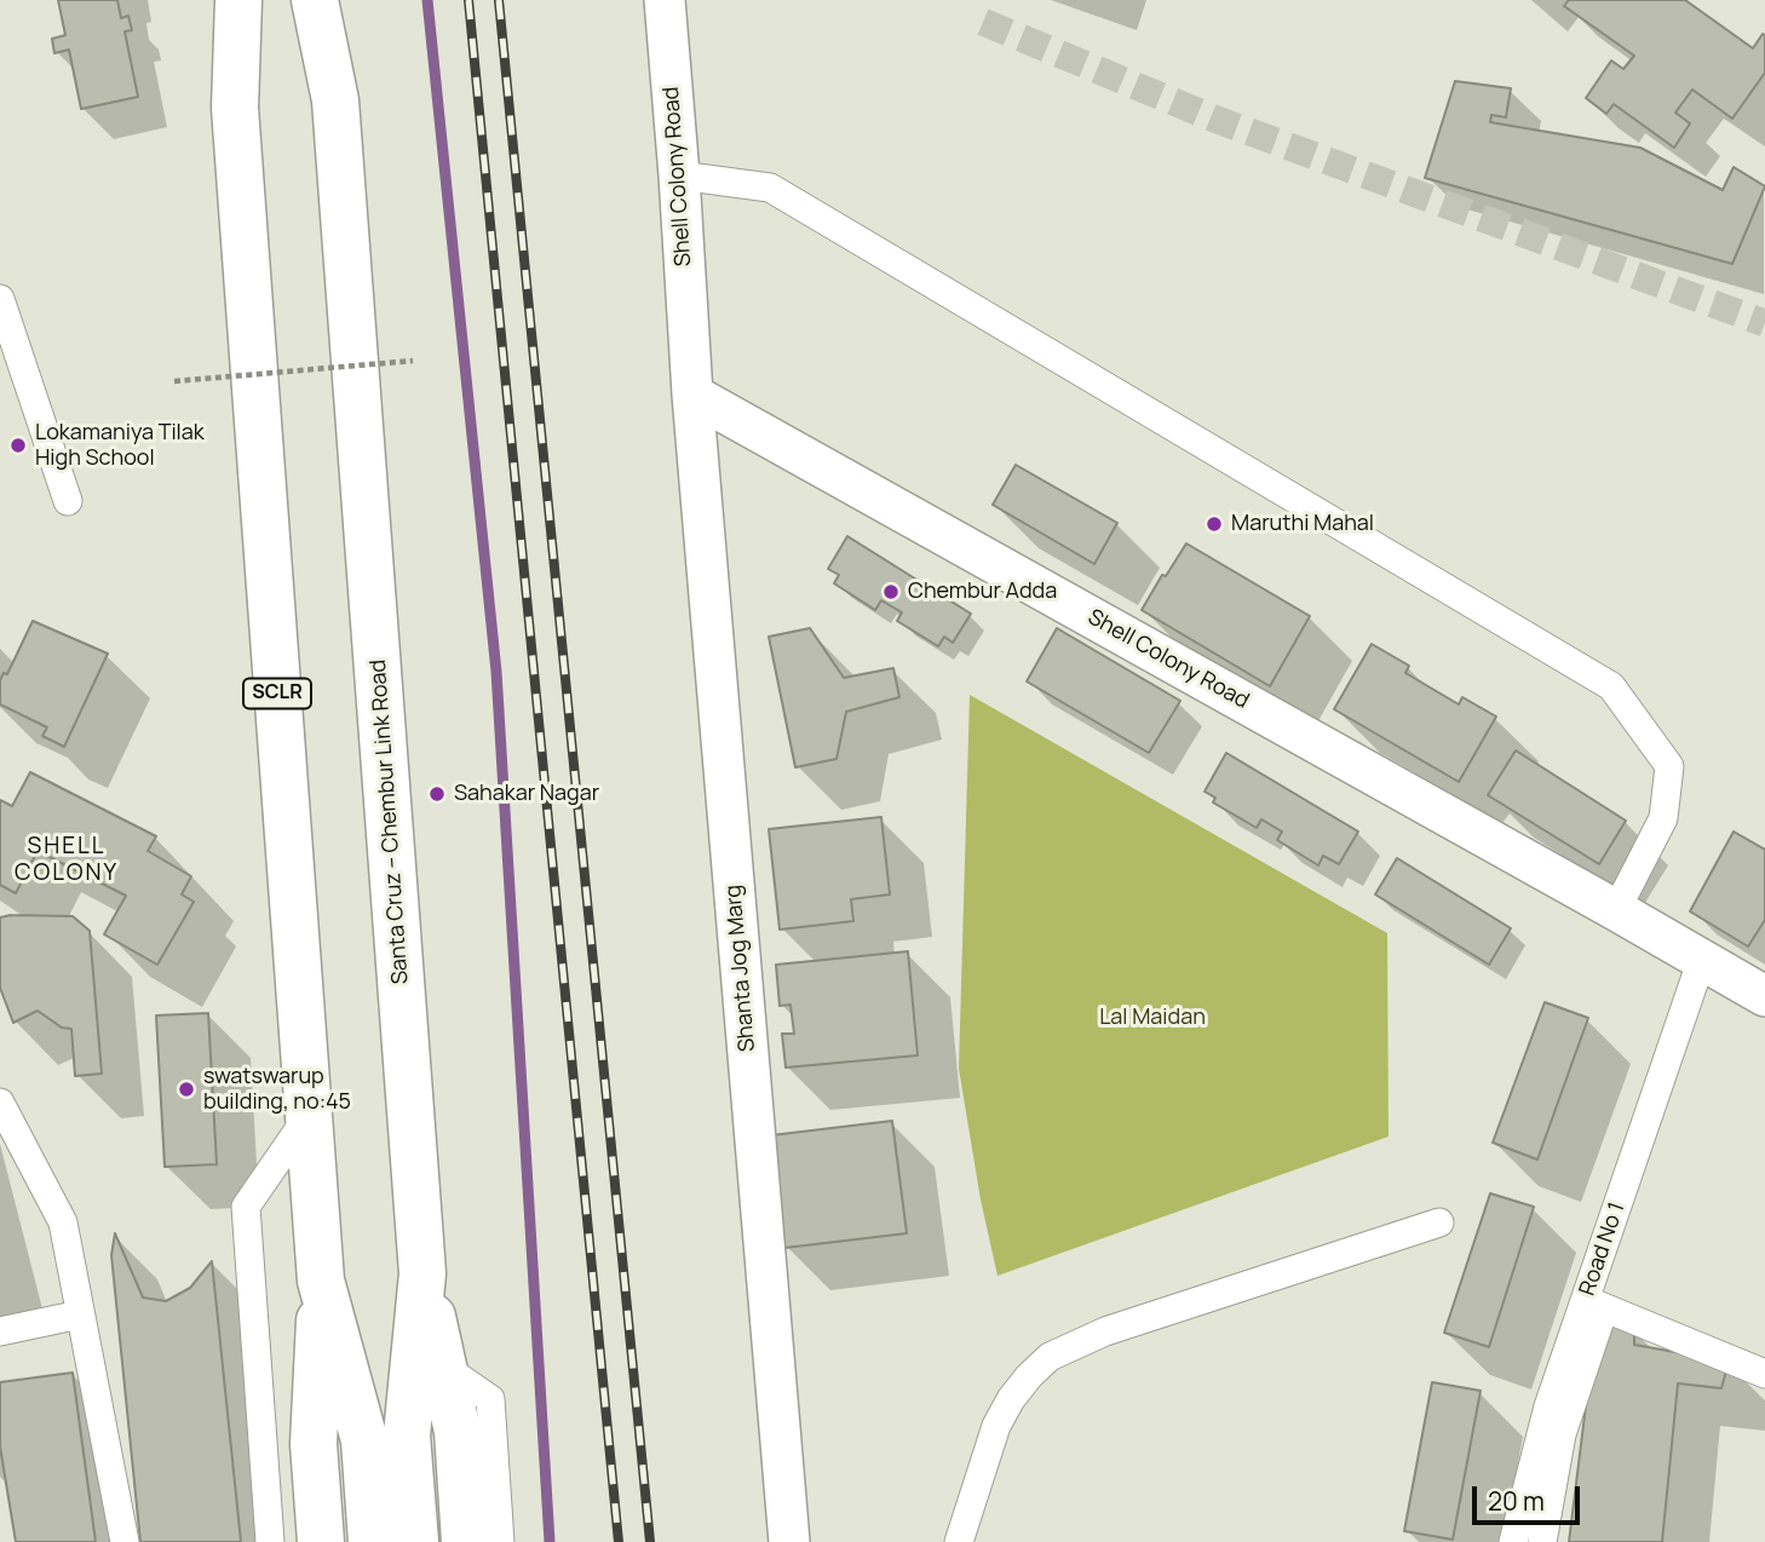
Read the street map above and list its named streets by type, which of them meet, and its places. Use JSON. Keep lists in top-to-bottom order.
{
  "streets": {
    "highway": ["SCLR", "Santa Cruz – Chembur Link Road"],
    "street": ["Shell Colony Road", "Shanta Jog Marg", "Road No 1"]
  },
  "crossings": [
    ["Shell Colony Road", "Shanta Jog Marg"],
    ["Shell Colony Road", "Road No 1"]
  ],
  "districts": ["SHELL COLONY"],
  "parks": ["Lal Maidan"],
  "places": [
    "Lokamaniya Tilak High School",
    "Maruthi Mahal",
    "Chembur Adda",
    "Sahakar Nagar",
    "swatswarup building, no:45"
  ],
  "scale_bar": "20 m"
}
